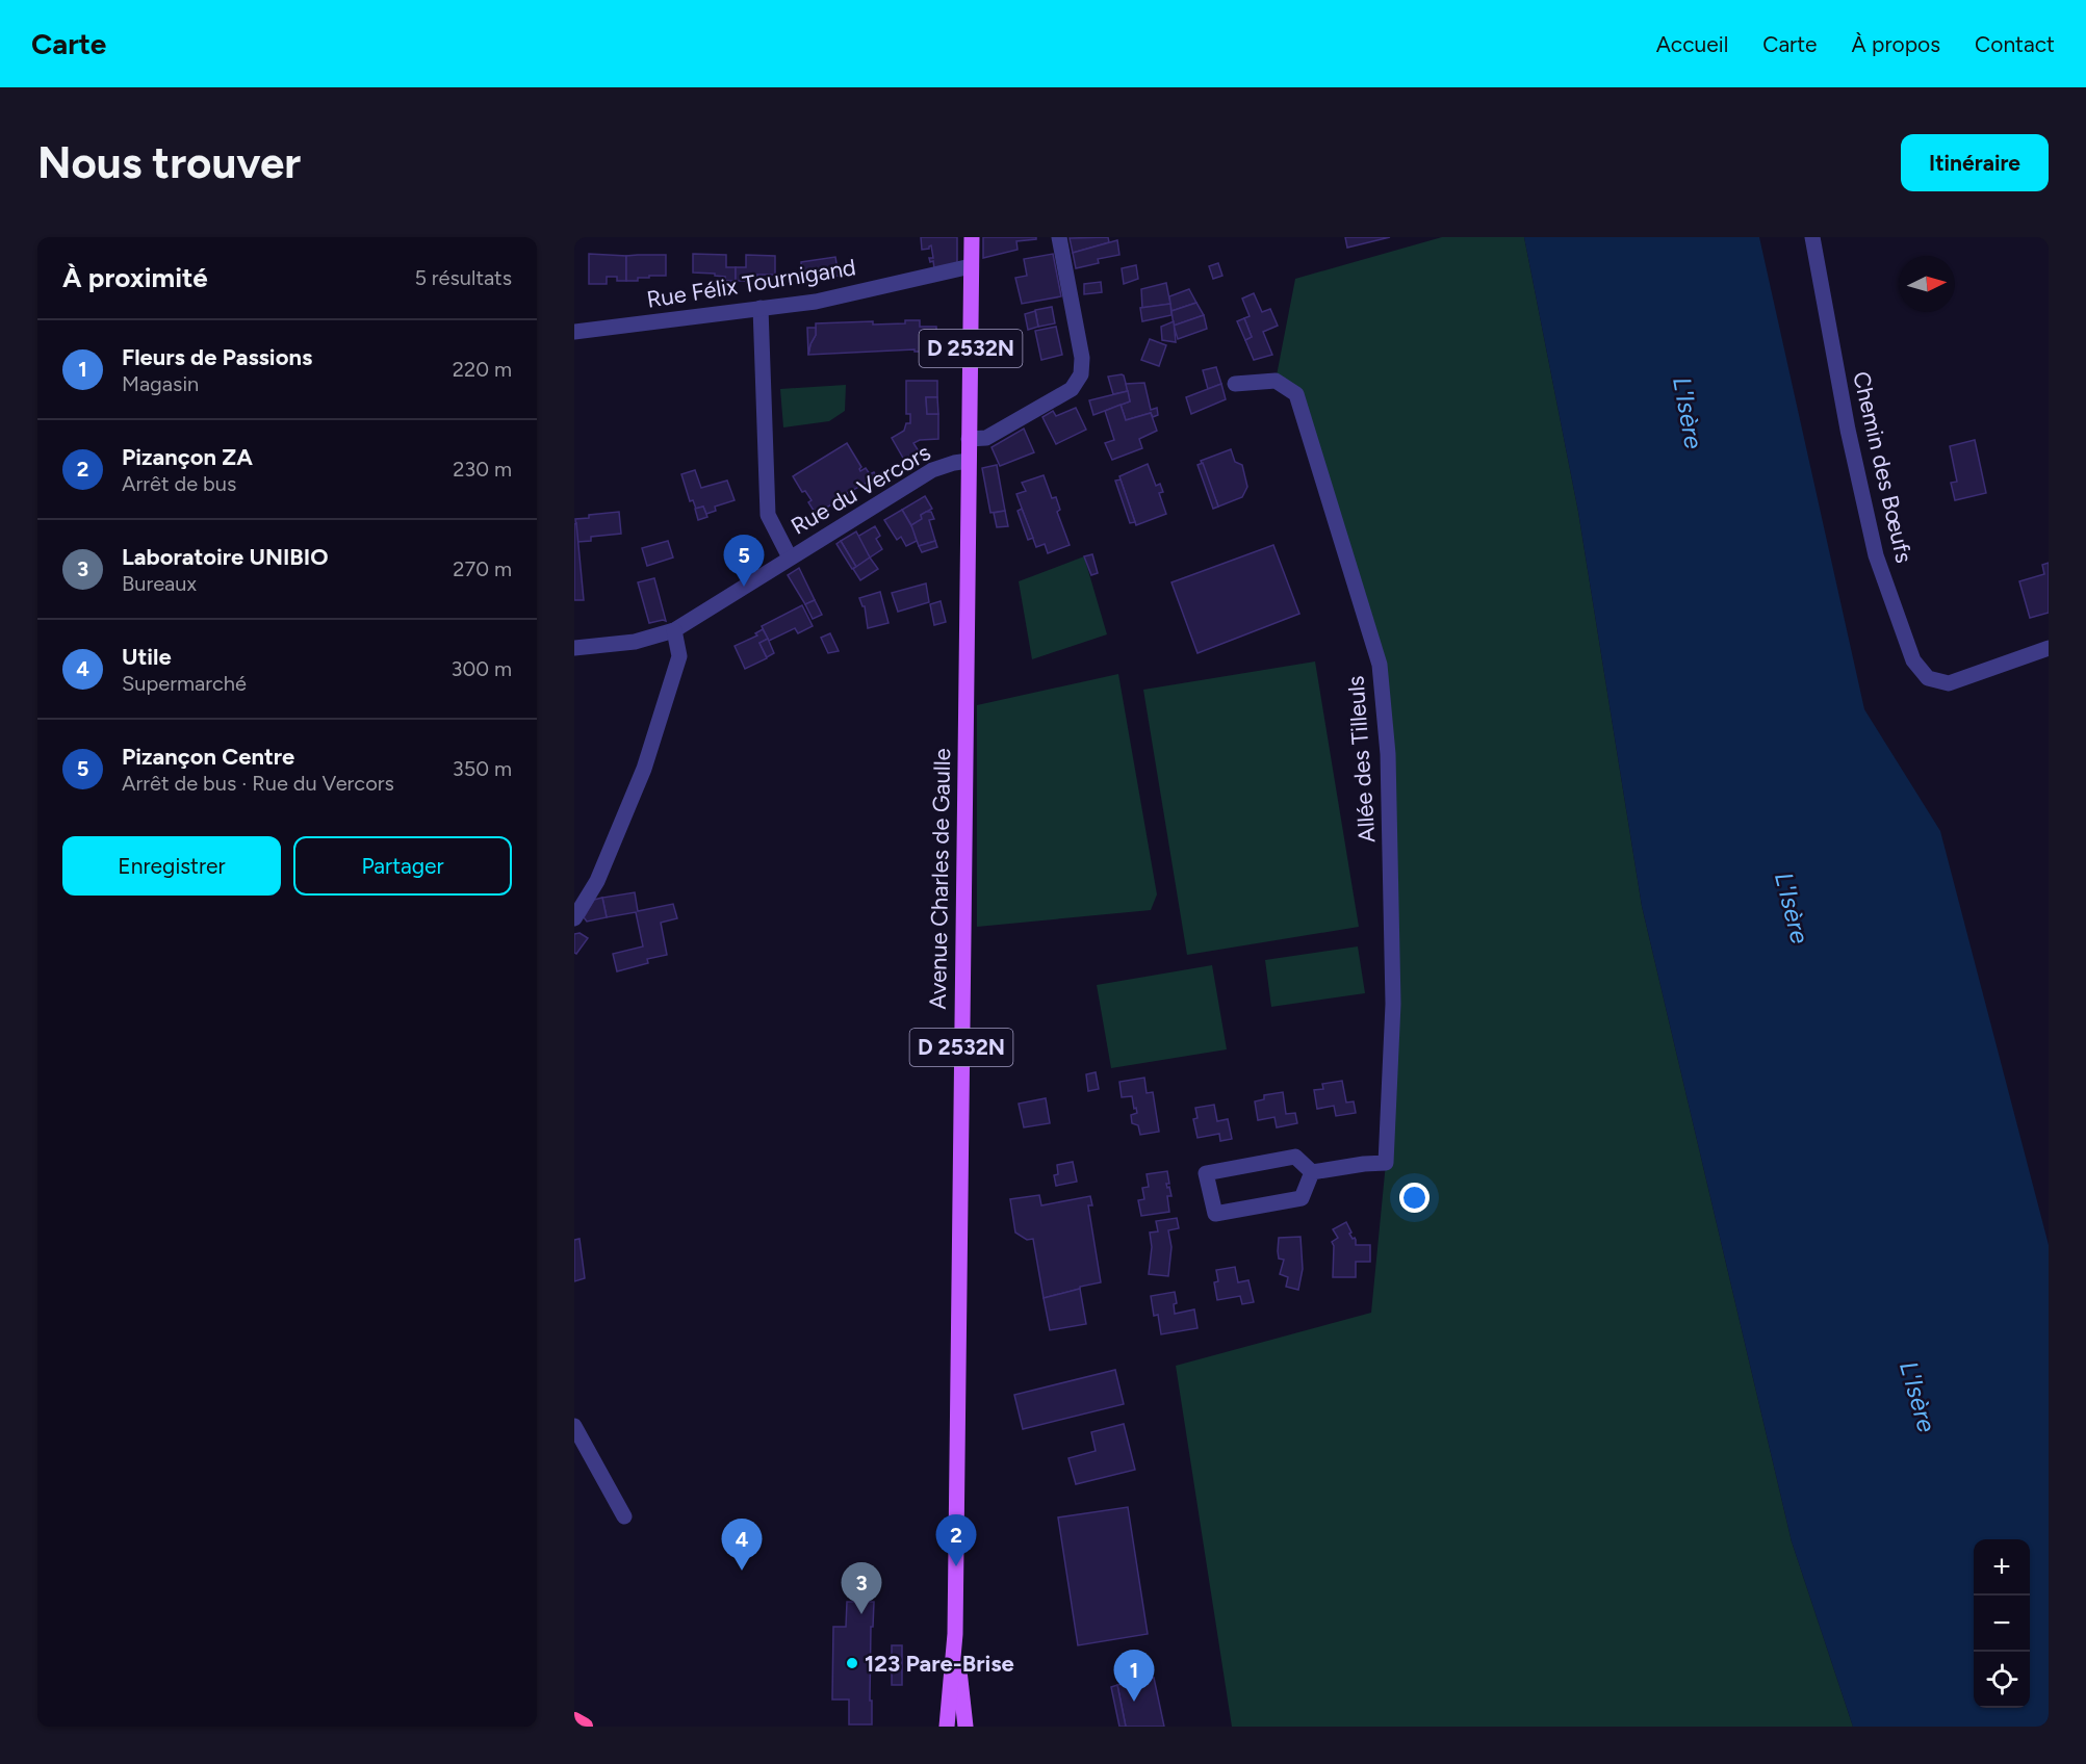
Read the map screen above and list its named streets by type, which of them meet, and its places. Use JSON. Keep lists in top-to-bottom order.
{
  "streets": {
    "main road": ["D 2532N", "Avenue Charles de Gaulle"],
    "street": [
      "Rue Félix Tournigand",
      "Chemin des Bœufs",
      "Rue du Vercors",
      "Allée des Tilleuls"
    ]
  },
  "crossings": [
    ["Rue Félix Tournigand", "Avenue Charles de Gaulle"],
    ["Rue du Vercors", "Avenue Charles de Gaulle"]
  ],
  "water": ["L'Isère"],
  "places": ["123 Pare-Brise"],
  "north": "right",
  "page": {
    "header": "Carte",
    "nav": [
      "Accueil",
      "Carte",
      "À propos",
      "Contact"
    ],
    "buttons": [
      "Itinéraire",
      ["Enregistrer", "Partager"]
    ],
    "title": "Nous trouver",
    "heading": ["À proximité", "5 résultats"],
    "list": [
      {
        "mark": "1",
        "name": "Fleurs de Passions",
        "note": "Magasin",
        "value": "220 m"
      },
      {
        "mark": "2",
        "name": "Pizançon ZA",
        "note": "Arrêt de bus",
        "value": "230 m"
      },
      {
        "mark": "3",
        "name": "Laboratoire UNIBIO",
        "note": "Bureaux",
        "value": "270 m"
      },
      {
        "mark": "4",
        "name": "Utile",
        "note": "Supermarché",
        "value": "300 m"
      },
      {
        "mark": "5",
        "name": "Pizançon Centre",
        "note": "Arrêt de bus · Rue du Vercors",
        "value": "350 m"
      }
    ],
    "pins": [
      "5",
      "2",
      "4",
      "3",
      "1"
    ],
    "map_buttons": ["+", "−"]
  }
}
